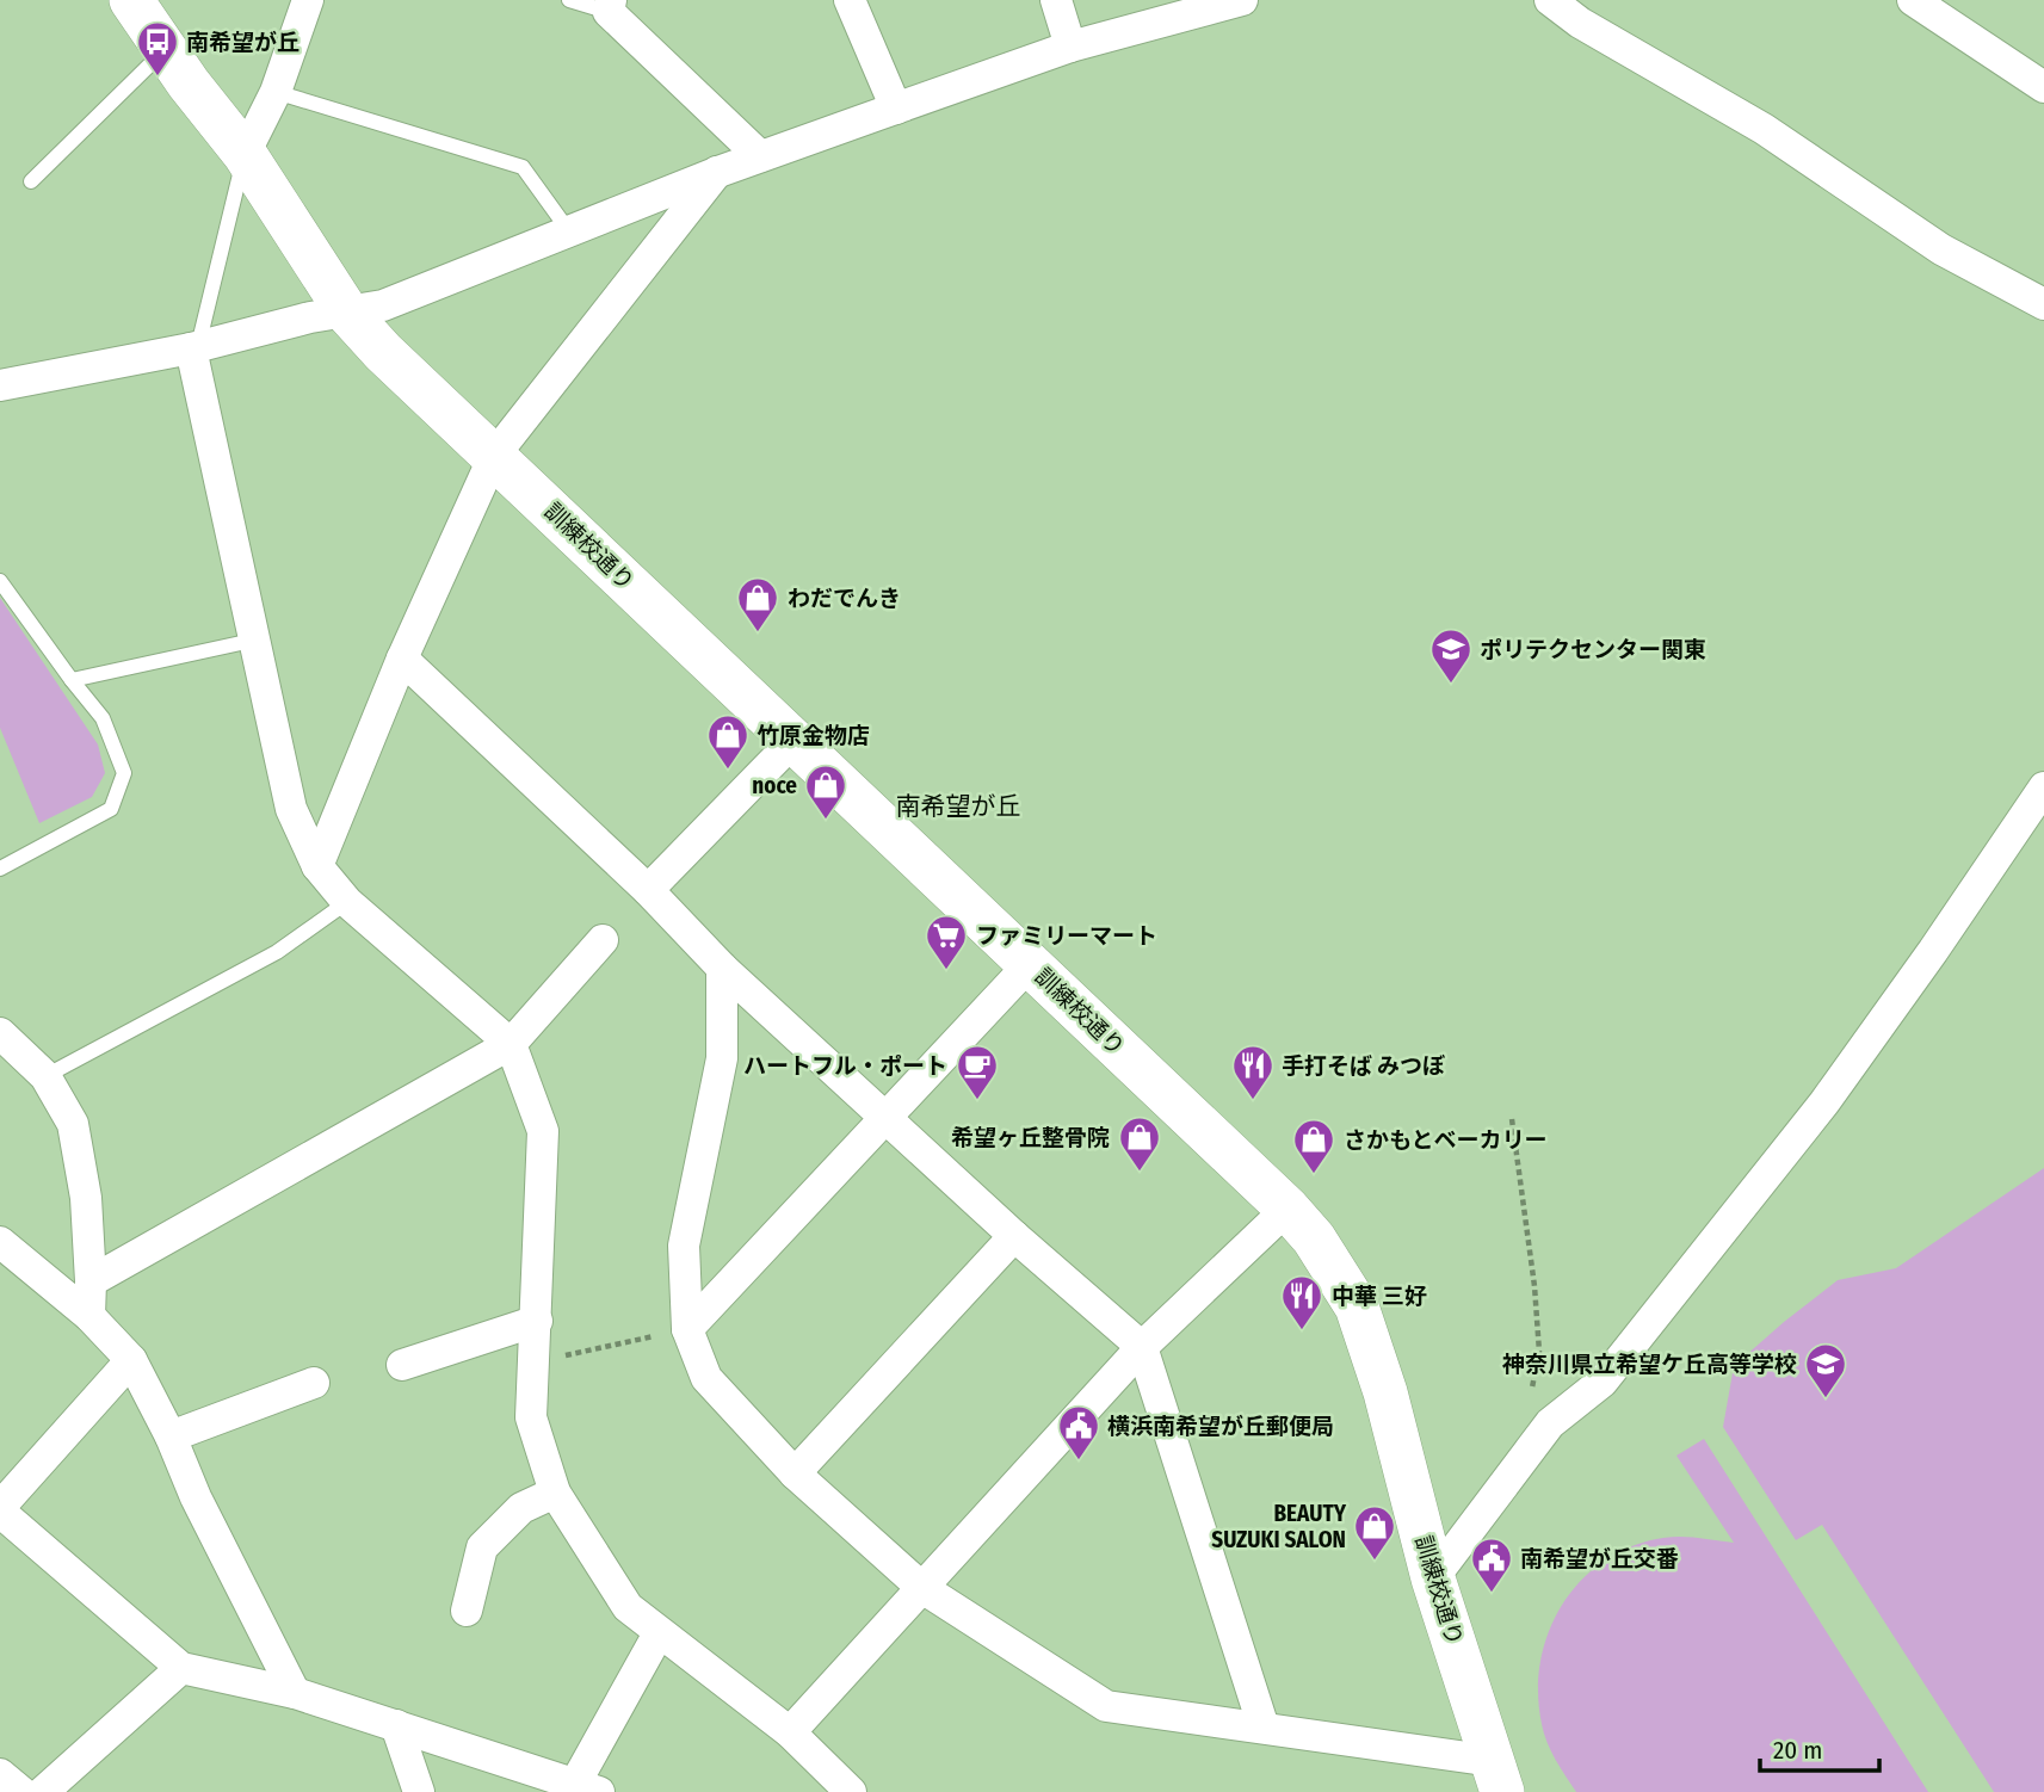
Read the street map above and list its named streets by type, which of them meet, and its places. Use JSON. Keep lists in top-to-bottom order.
{
  "streets": {
    "street": ["訓練校通り"]
  },
  "districts": ["南希望が丘"],
  "places": {
    "bus stop": ["南希望が丘"],
    "shop": [
      "わだでんき",
      "竹原金物店",
      "noce",
      "希望ヶ丘整骨院",
      "さかもとベーカリー",
      "BEAUTY SUZUKI SALON"
    ],
    "school or university": ["ポリテクセンター関東", "神奈川県立希望ケ丘高等学校"],
    "supermarket": ["ファミリーマート"],
    "cafe": ["ハートフル・ポート"],
    "restaurant": ["手打そば みつぼ", "中華 三好"],
    "public building": ["横浜南希望が丘郵便局", "南希望が丘交番"]
  },
  "scale_bar": "20 m"
}
